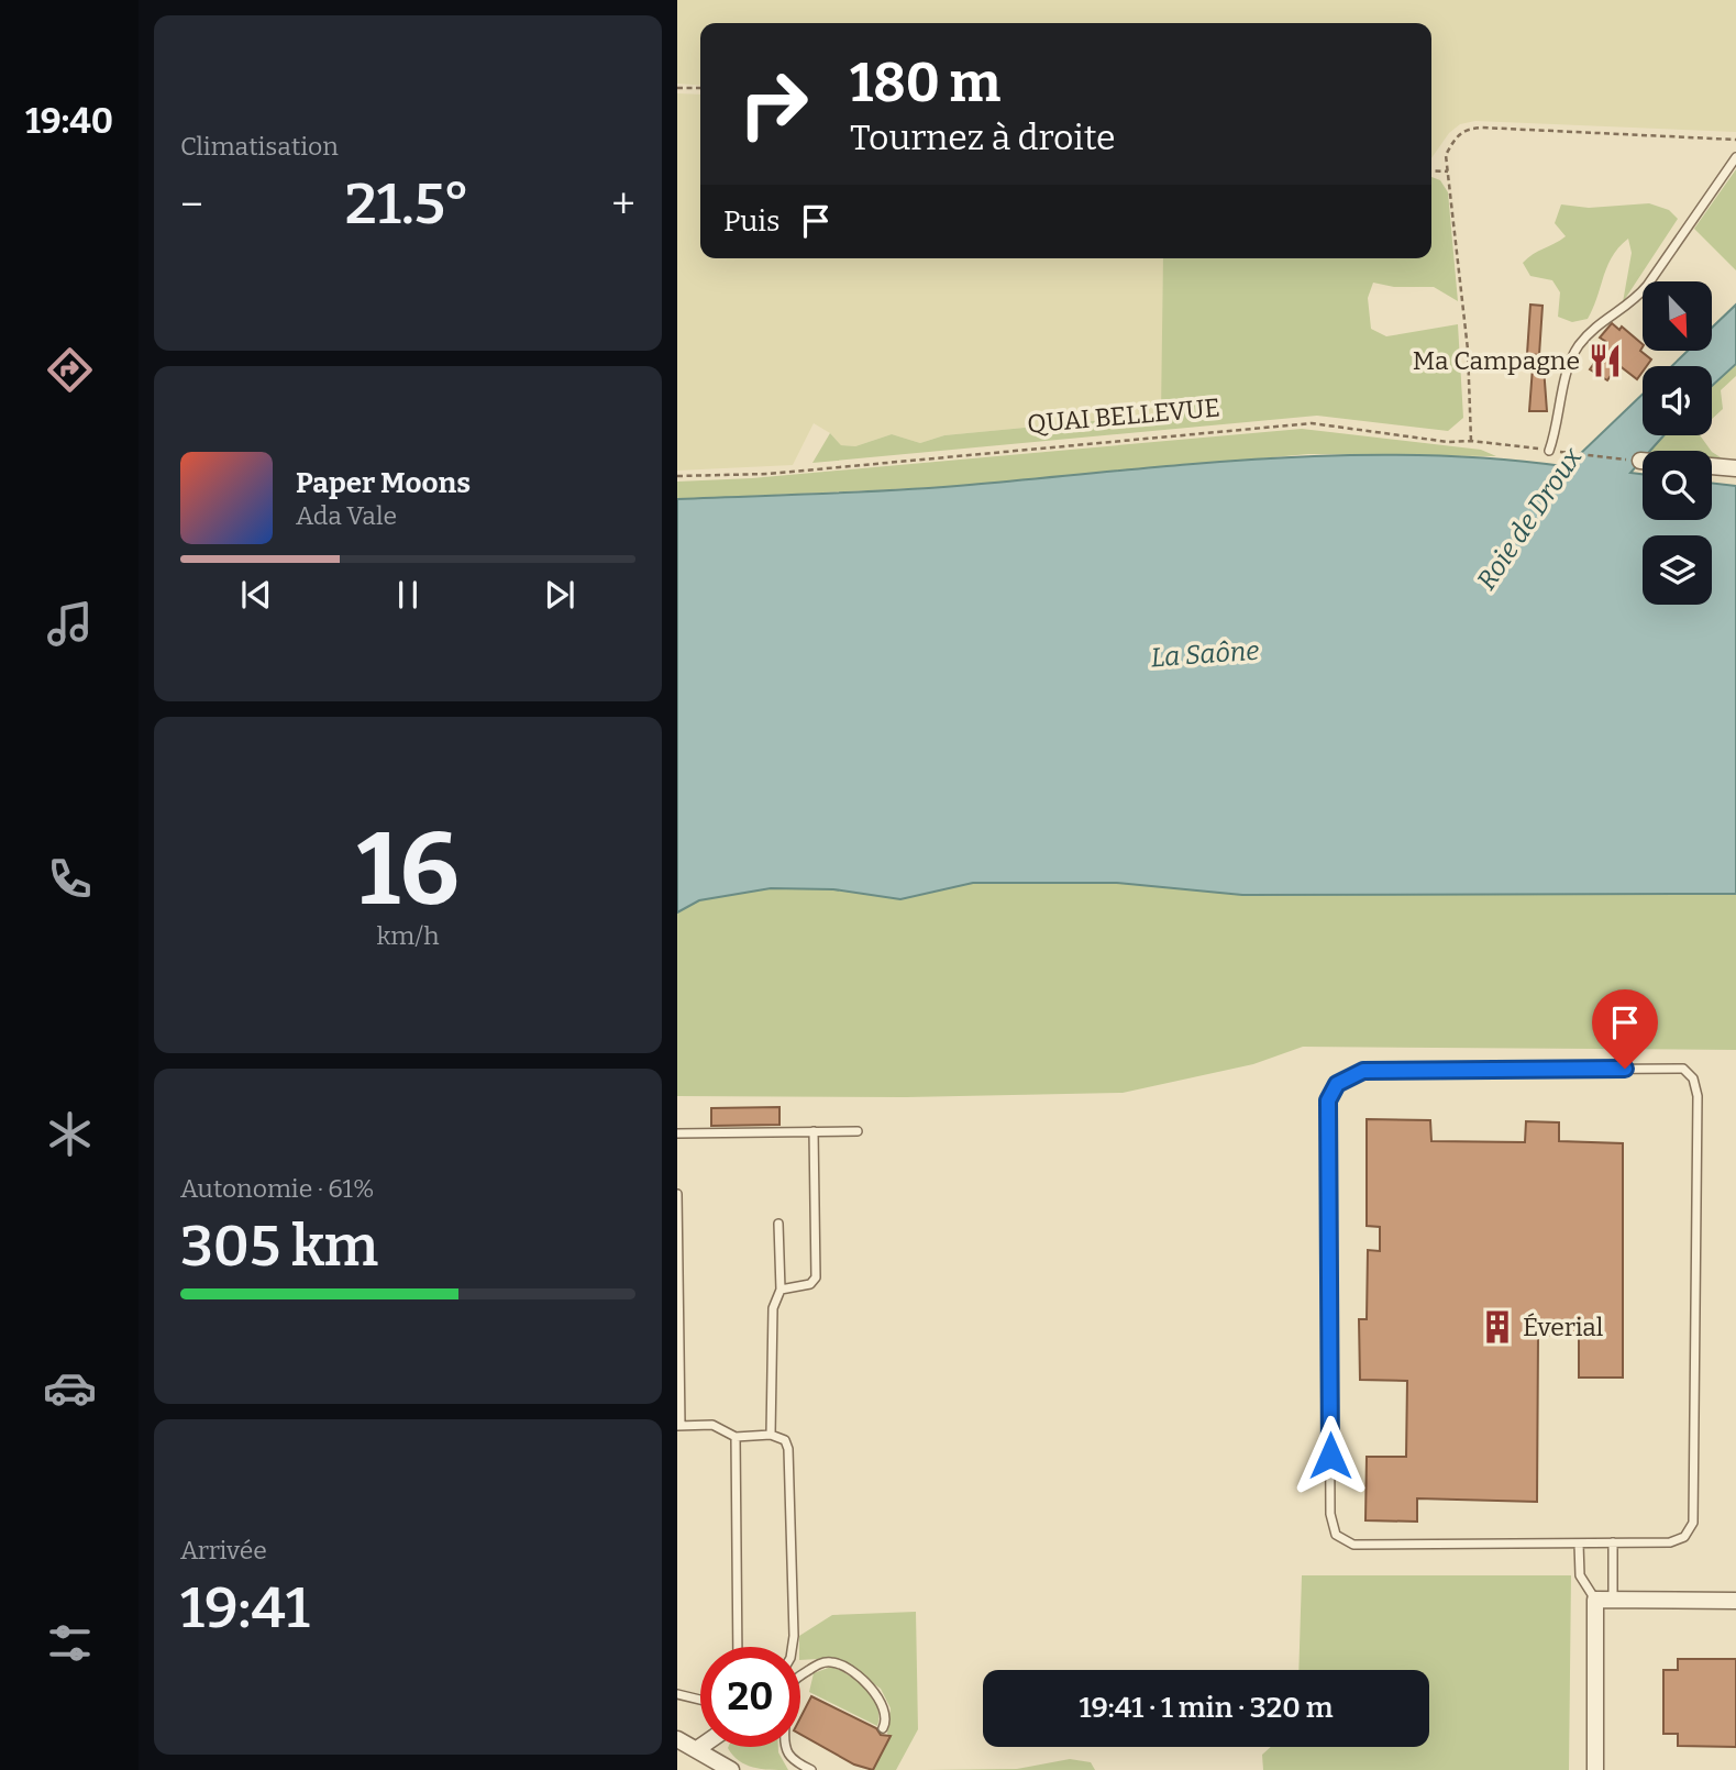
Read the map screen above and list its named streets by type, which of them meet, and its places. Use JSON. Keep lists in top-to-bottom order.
{
  "streets": {
    "path": ["QUAI BELLEVUE"]
  },
  "water": ["Roie de Droux", "La Saône"],
  "places": {
    "restaurant": ["Ma Campagne"],
    "building": ["Éverial"]
  },
  "north": "bottom right",
  "page": {
    "tabs": "19:40",
    "tile": [
      "Climatisation",
      ["16", "km/h"],
      ["Autonomie · 61%", "305 km"],
      ["Arrivée", "19:41"]
    ],
    "turn": ["180 m", "Tournez à droite"],
    "heat": ["−", "21.5°", "+"],
    "then": "Puis",
    "song": ["Paper Moons", "Ada Vale"],
    "limit": "20",
    "trip": "19:41 · 1 min · 320 m"
  }
}
